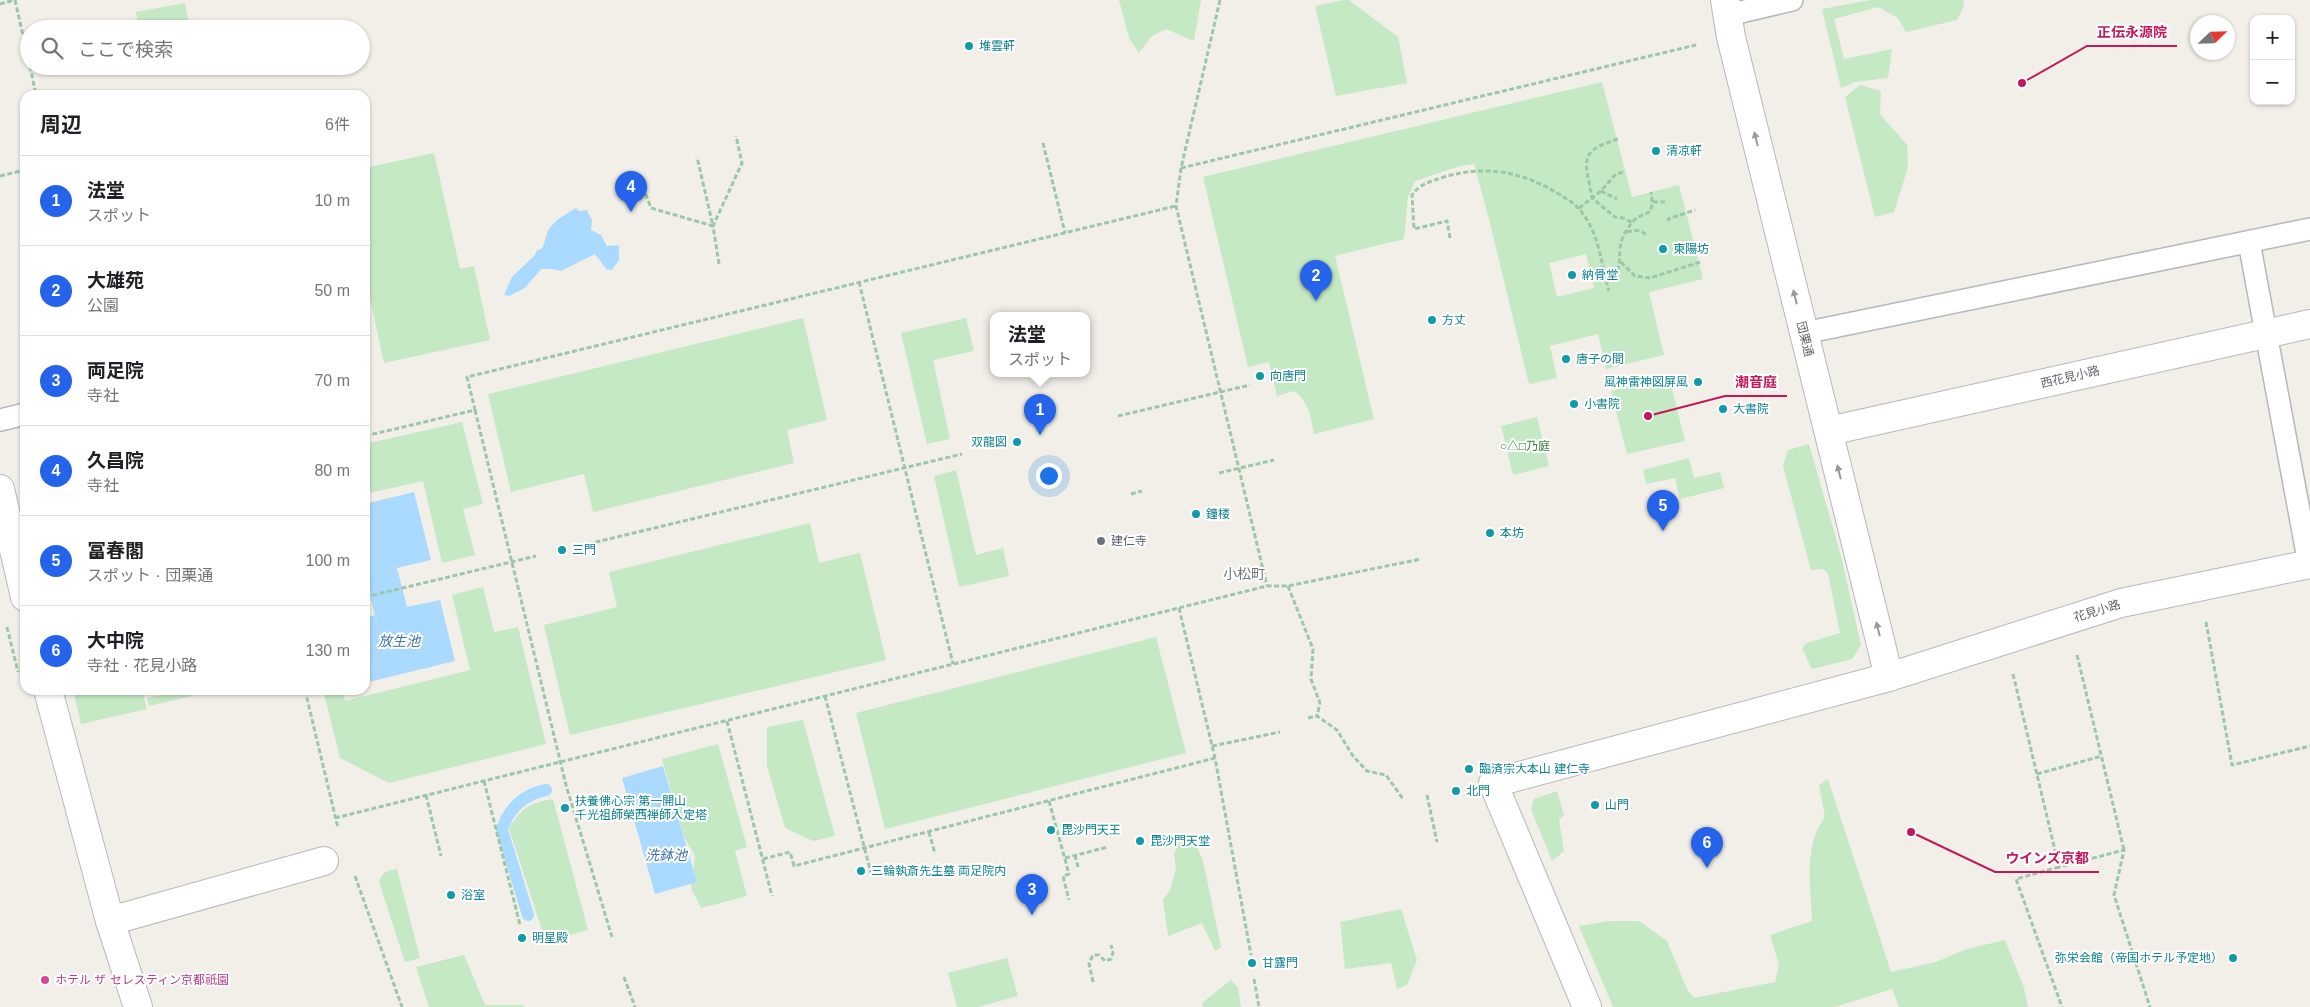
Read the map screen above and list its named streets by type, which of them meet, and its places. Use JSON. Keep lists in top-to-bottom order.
{
  "streets": {
    "street": ["団栗通", "西花見小路", "花見小路"]
  },
  "crossings": [
    ["団栗通", "西花見小路"],
    ["団栗通", "花見小路"]
  ],
  "one_way": ["団栗通"],
  "districts": ["小松町"],
  "water": ["放生池", "洗鉢池"],
  "parks": ["○△□乃庭"],
  "places": [
    "堆雲軒",
    "正伝永源院",
    "清凉軒",
    "東陽坊",
    "納骨堂",
    "方丈",
    "唐子の間",
    "向唐門",
    "風神雷神図屏風",
    "小書院",
    "大書院",
    "潮音庭",
    "双龍図",
    "鐘楼",
    "本坊",
    "建仁寺",
    "三門",
    "臨済宗大本山 建仁寺",
    "北門",
    "山門",
    "扶養佛心宗 第一開山 千光祖師榮西禅師入定塔",
    "毘沙門天王",
    "ウインズ京都",
    "毘沙門天堂",
    "三輪執斎先生墓 両足院内",
    "浴室",
    "明星殿",
    "弥栄会館（帝国ホテル予定地）",
    "甘露門",
    "ホテル ザ セレスティン京都祇園"
  ],
  "north": "top right",
  "page": {
    "map_buttons": ["+", "−"],
    "search": "ここで検索",
    "heading": ["周辺", "6件"],
    "list": [
      {
        "mark": "1",
        "name": "法堂",
        "note": "スポット",
        "value": "10 m"
      },
      {
        "mark": "2",
        "name": "大雄苑",
        "note": "公園",
        "value": "50 m"
      },
      {
        "mark": "3",
        "name": "両足院",
        "note": "寺社",
        "value": "70 m"
      },
      {
        "mark": "4",
        "name": "久昌院",
        "note": "寺社",
        "value": "80 m"
      },
      {
        "mark": "5",
        "name": "冨春閣",
        "note": "スポット · 団栗通",
        "value": "100 m"
      },
      {
        "mark": "6",
        "name": "大中院",
        "note": "寺社 · 花見小路",
        "value": "130 m"
      }
    ],
    "pins": [
      "4",
      "2",
      "1",
      "5",
      "6",
      "3"
    ],
    "popup": ["法堂", "スポット"]
  }
}
